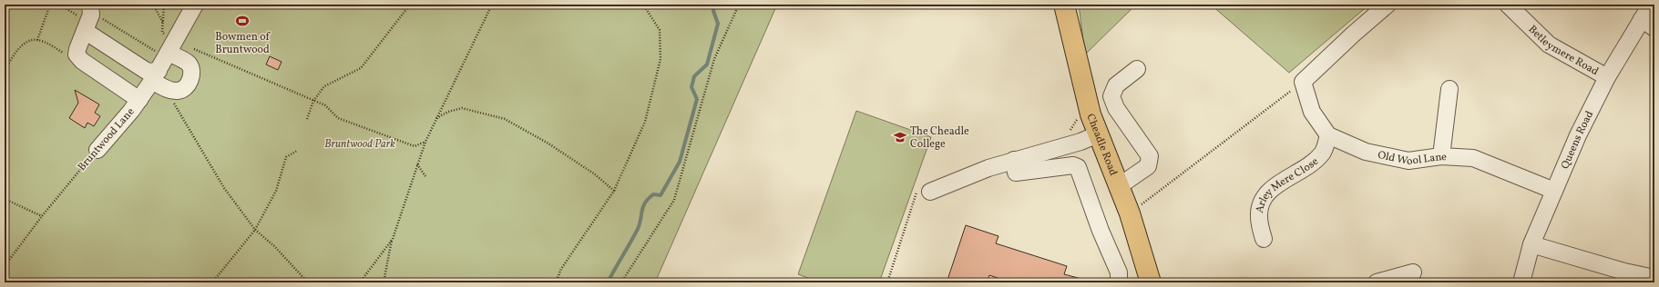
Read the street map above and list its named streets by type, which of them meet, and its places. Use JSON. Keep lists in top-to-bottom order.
{
  "streets": {
    "main road": ["Cheadle Road"],
    "street": [
      "Betleymere Road",
      "Bruntwood Lane",
      "Queens Road",
      "Old Wool Lane",
      "Arley Mere Close"
    ]
  },
  "crossings": [
    ["Betleymere Road", "Queens Road"],
    ["Queens Road", "Old Wool Lane"],
    ["Old Wool Lane", "Arley Mere Close"]
  ],
  "parks": ["Bruntwood Park"],
  "places": {
    "sports": ["Bowmen of Bruntwood"],
    "school or university": ["The Cheadle College"]
  }
}
